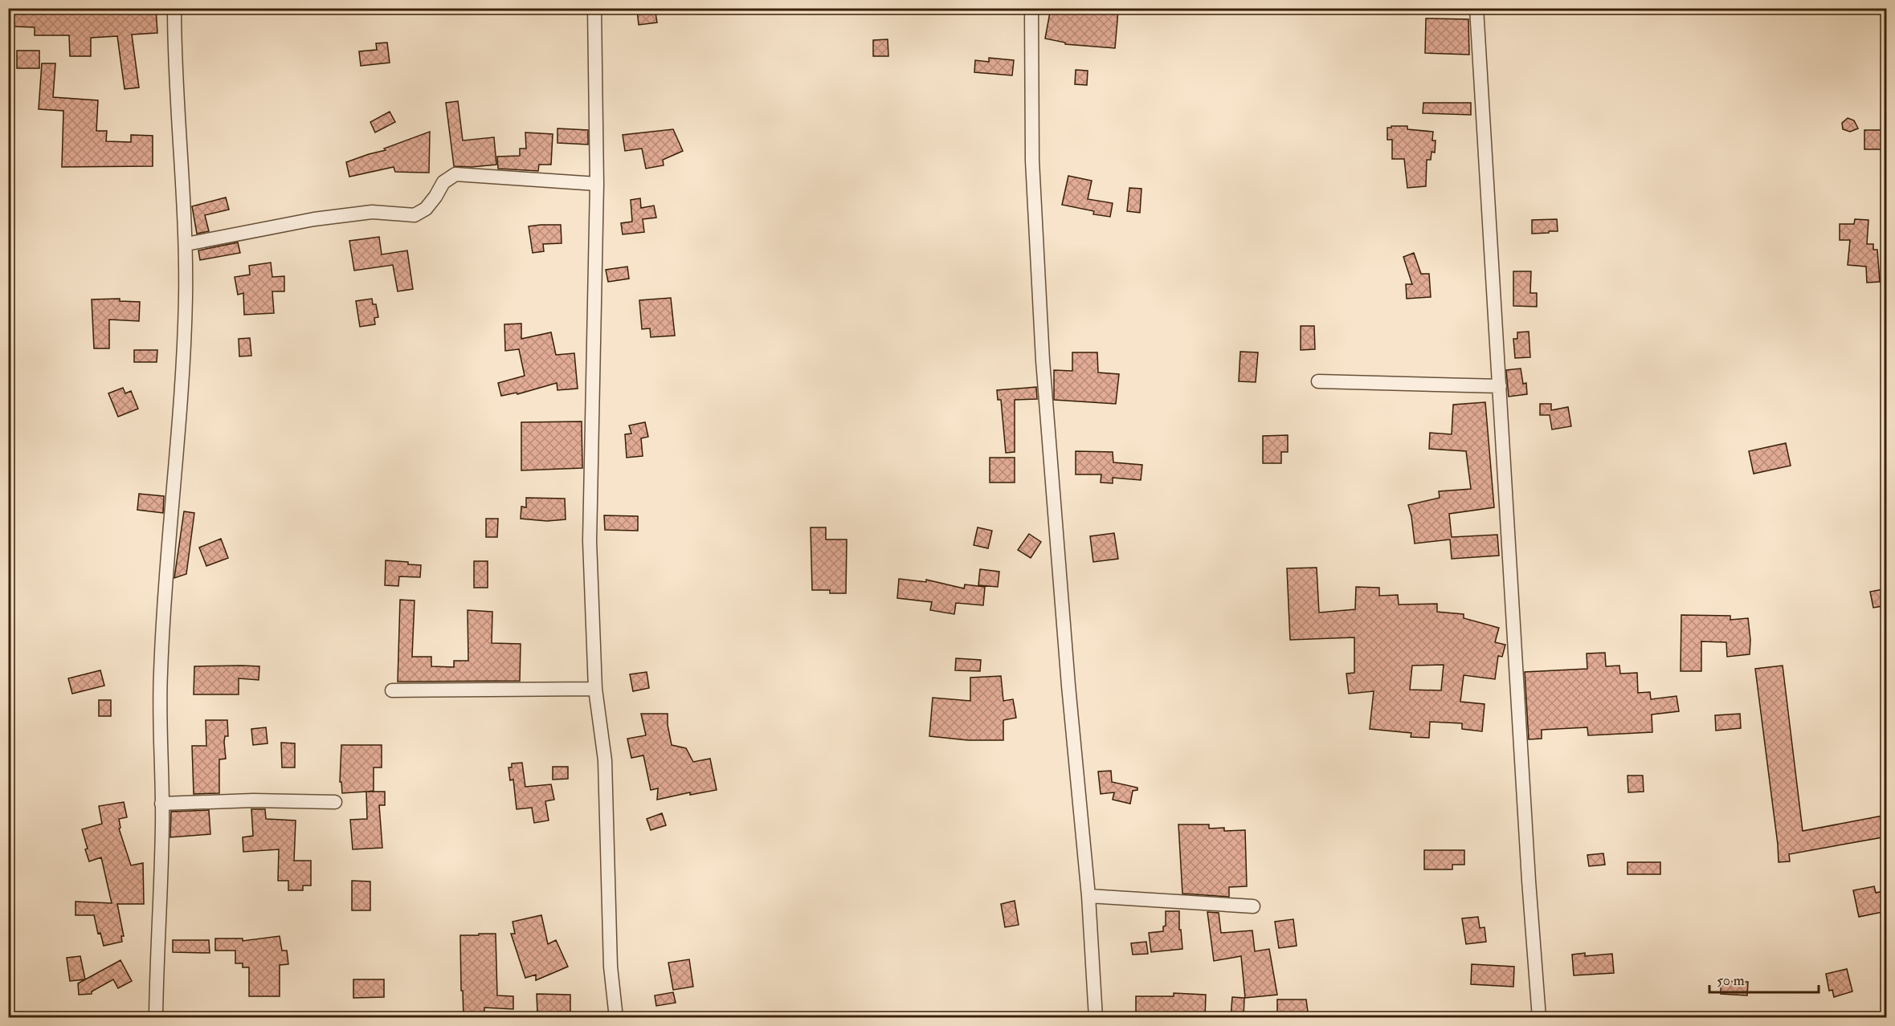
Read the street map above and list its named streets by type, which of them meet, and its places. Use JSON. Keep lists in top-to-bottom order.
{
  "scale_bar": "50 m"
}
